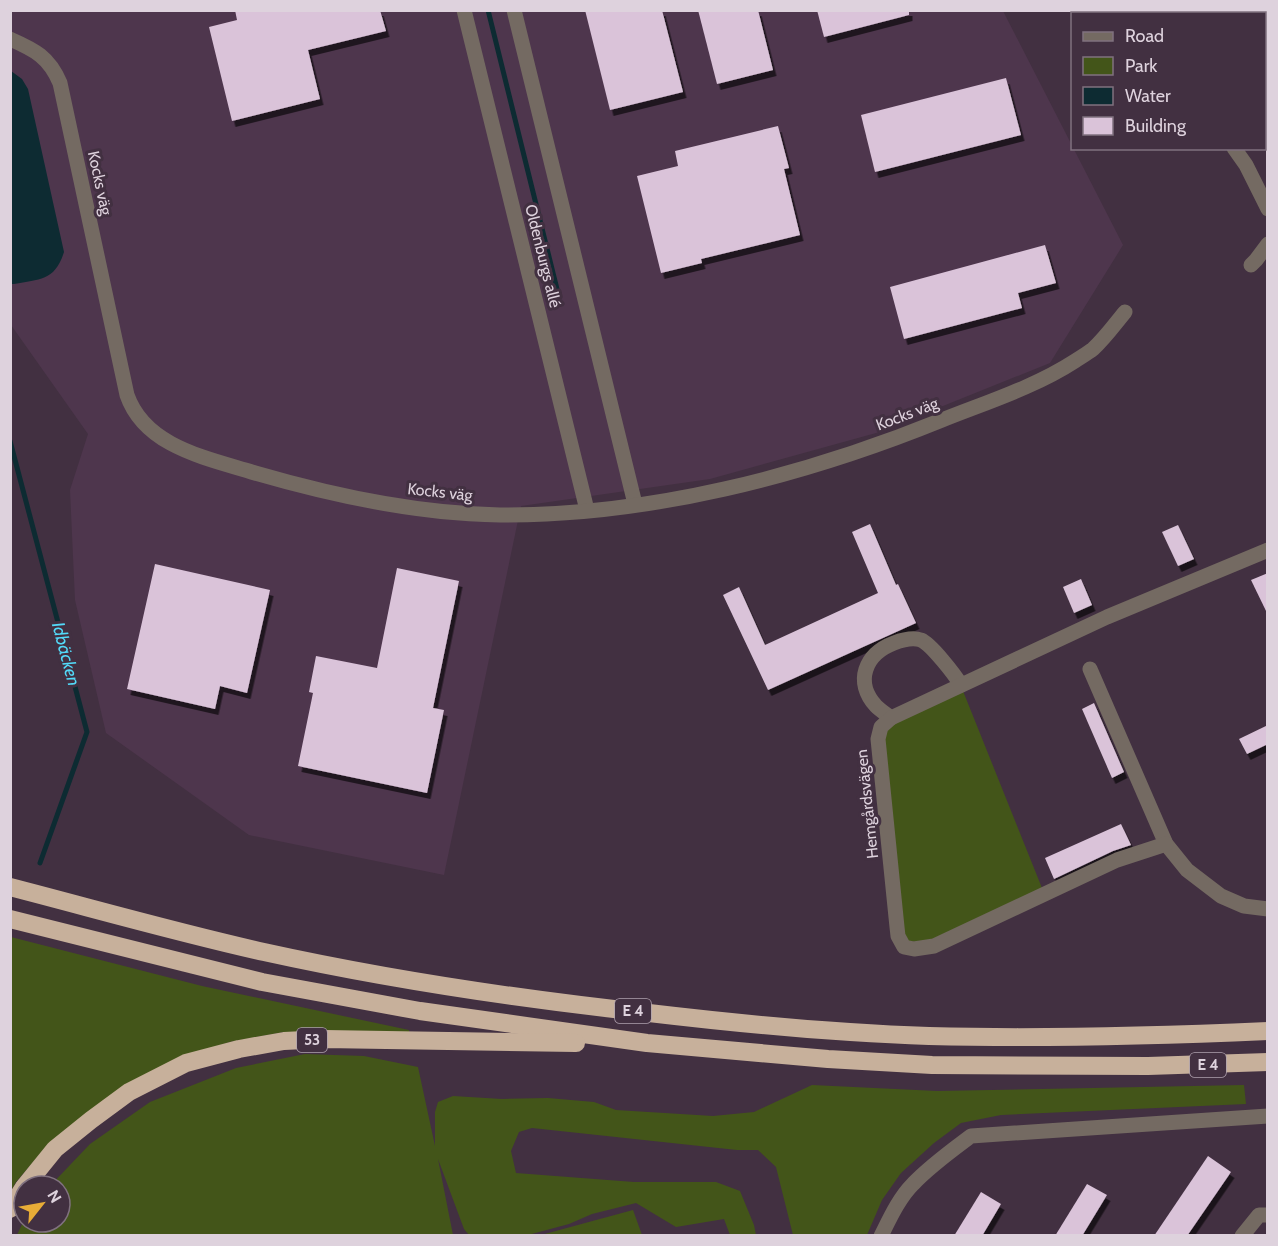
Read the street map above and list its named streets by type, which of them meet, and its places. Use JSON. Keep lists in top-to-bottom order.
{
  "streets": {
    "highway": ["E 4", "53"],
    "street": ["Kocks väg", "Oldenburgs allé", "Hemgårdsvägen"]
  },
  "crossings": [
    ["Kocks väg", "Oldenburgs allé"],
    ["E 4", "53"]
  ],
  "water": ["Idbäcken"],
  "legend": [
    "Road",
    "Park",
    "Water",
    "Building"
  ],
  "north": "top right"
}
